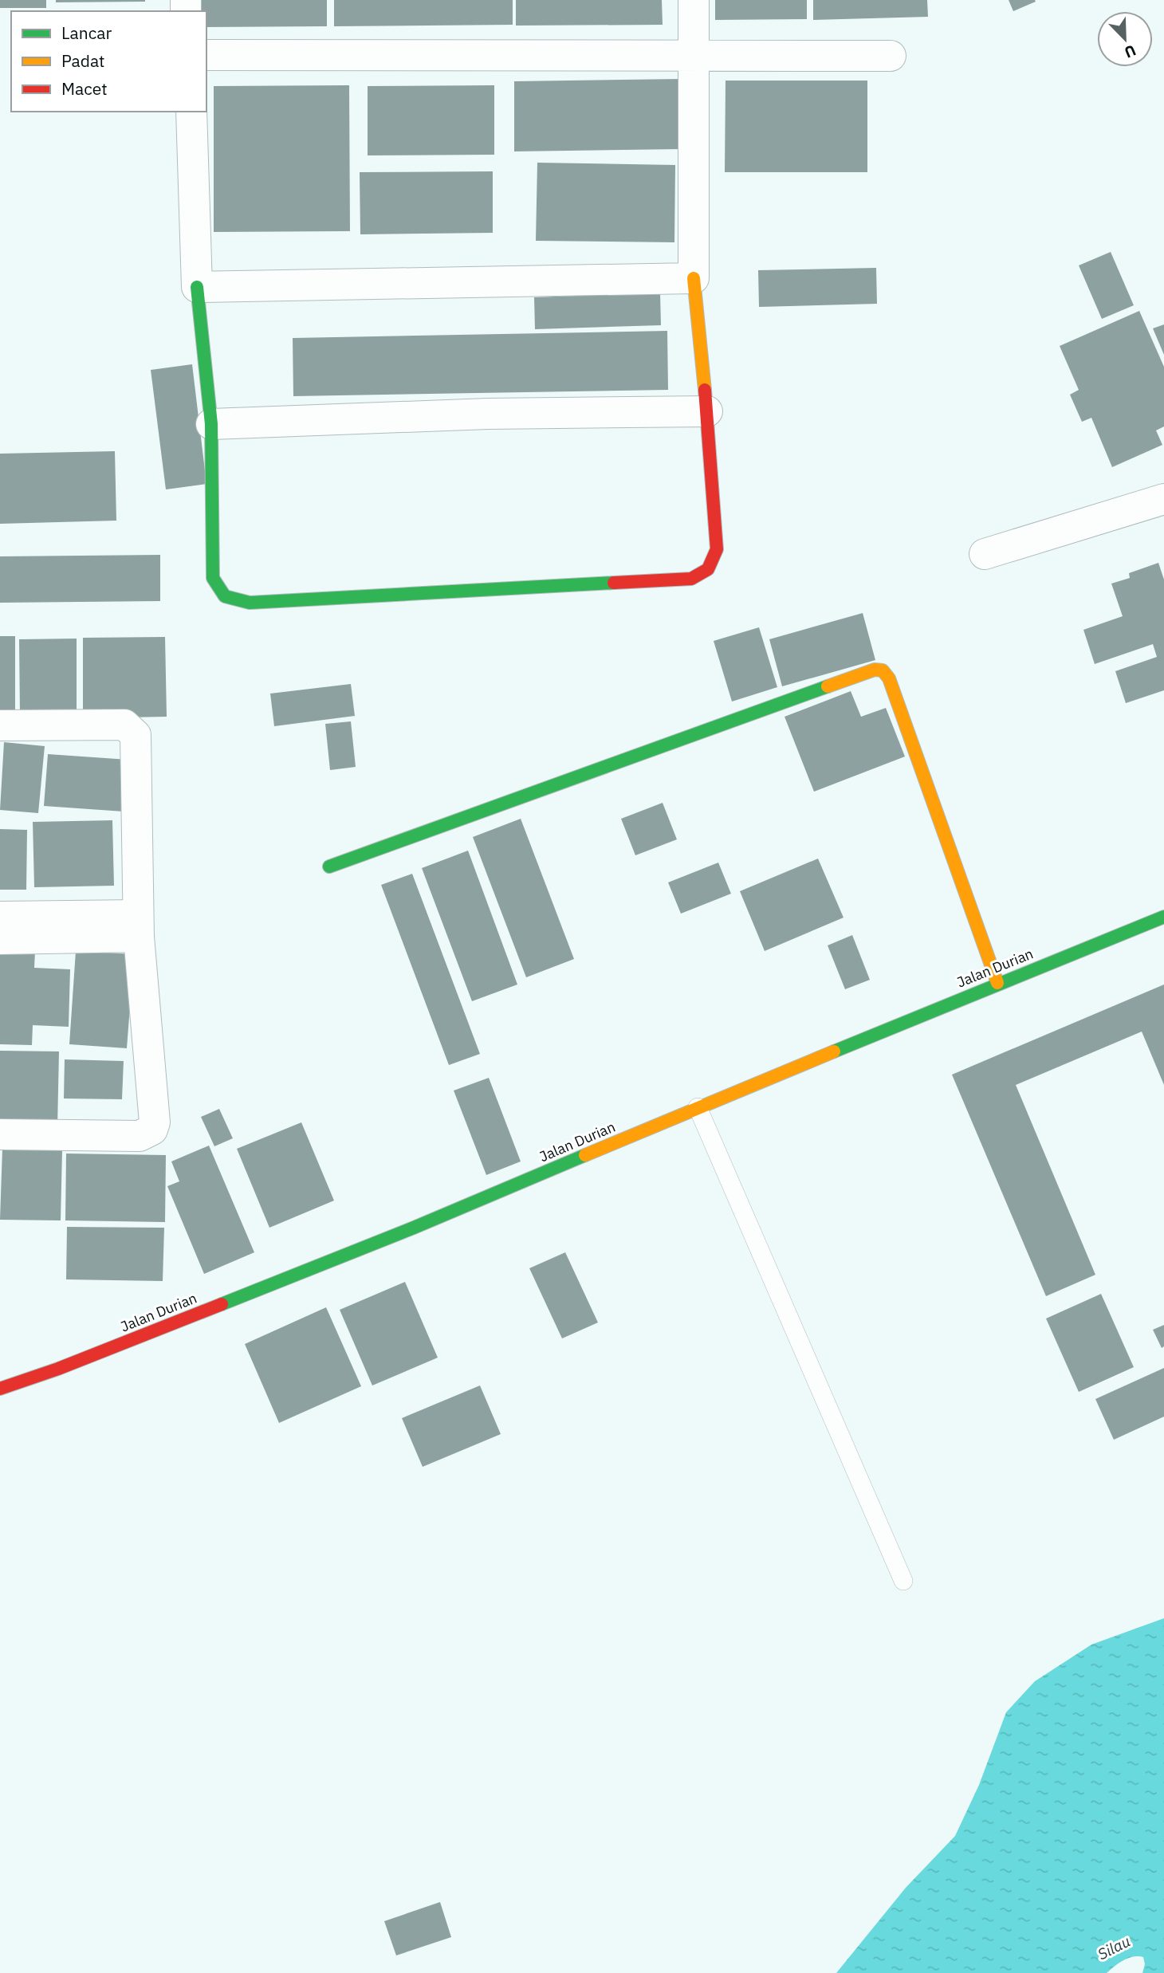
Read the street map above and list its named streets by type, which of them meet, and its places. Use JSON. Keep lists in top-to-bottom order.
{
  "streets": {
    "street": ["Jalan Durian"]
  },
  "water": ["Silau"],
  "legend": ["Lancar", "Padat", "Macet"],
  "north": "bottom right"
}
